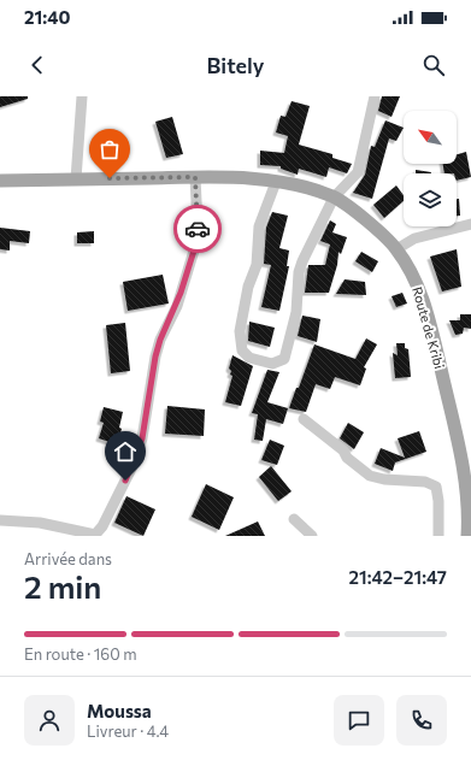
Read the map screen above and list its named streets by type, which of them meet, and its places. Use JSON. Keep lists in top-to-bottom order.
{
  "streets": {
    "main road": ["Route de Kribi"]
  },
  "north": "top left",
  "page": {
    "status": "21:40",
    "header": "Bitely",
    "heading": ["2 min", "Arrivée dans", "21:42–21:47"],
    "panel": ["Moussa", "Livreur · 4.4"],
    "bar": "En route · 160 m"
  }
}
